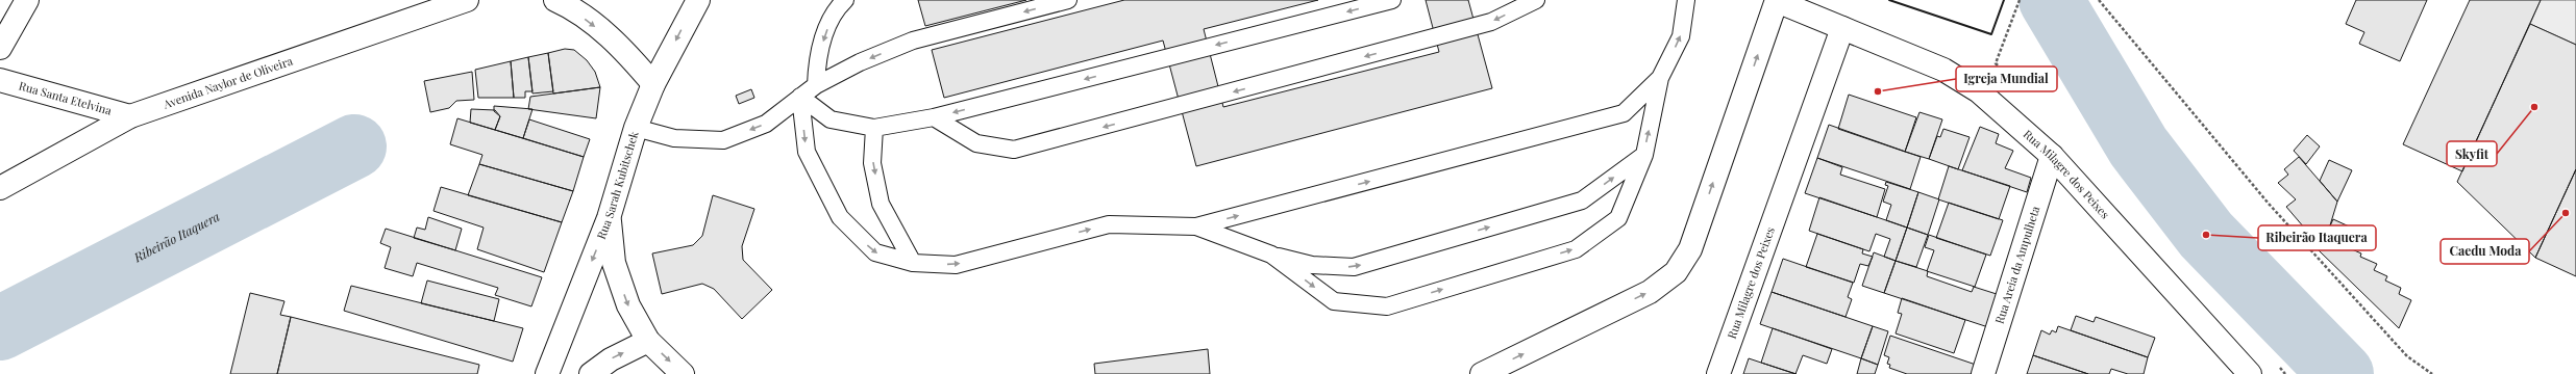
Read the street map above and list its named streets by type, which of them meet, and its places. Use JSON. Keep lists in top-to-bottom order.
{
  "streets": {
    "street": [
      "Avenida Naylor de Oliveira",
      "Rua Santa Etelvina",
      "Rua Milagre dos Peixes",
      "Rua Sarah Kubitschek",
      "Rua Areia da Ampulheta"
    ]
  },
  "crossings": [
    ["Avenida Naylor de Oliveira", "Rua Santa Etelvina"],
    ["Rua Milagre dos Peixes", "Rua Areia da Ampulheta"]
  ],
  "one_way": ["Rua Sarah Kubitschek"],
  "water": ["Ribeirão Itaquera"],
  "places": [
    "Igreja Mundial",
    "Skyfit",
    "Caedu Moda",
    "Ribeirão Itaquera"
  ]
}
